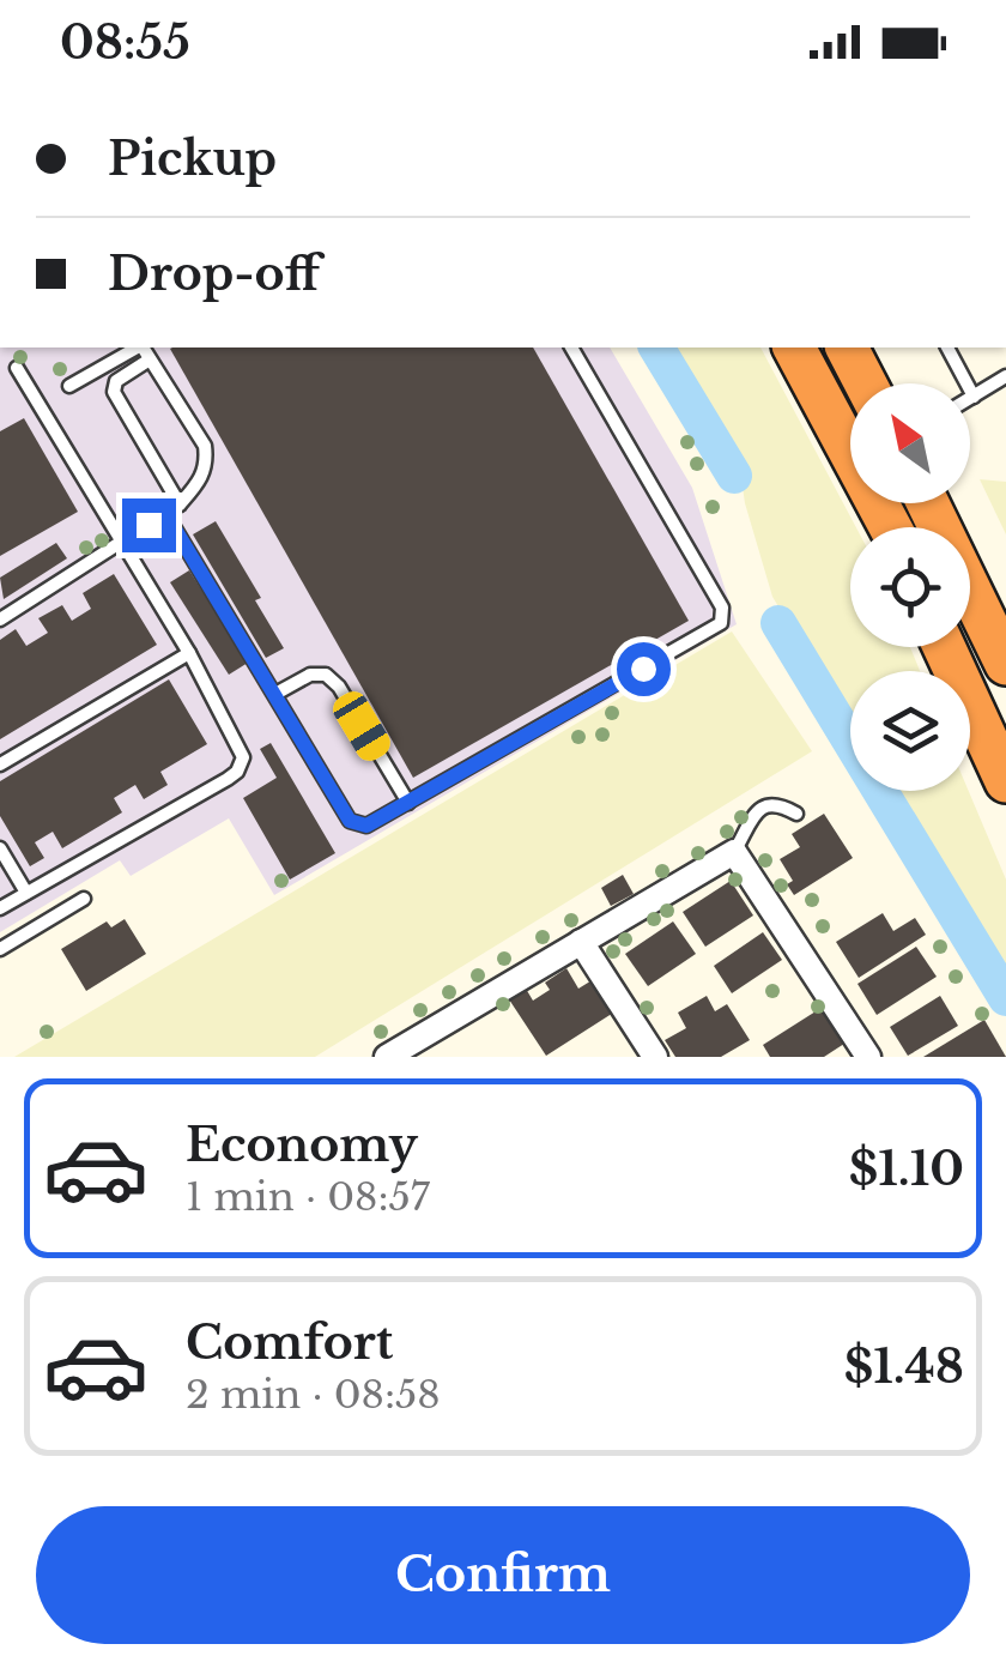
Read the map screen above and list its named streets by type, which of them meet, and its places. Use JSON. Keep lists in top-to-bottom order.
{
  "north": "top left",
  "page": {
    "status": "08:55",
    "banner": ["Pickup", "Drop-off"],
    "list": [
      {
        "name": "Economy",
        "note": "1 min · 08:57",
        "value": "$1.10"
      },
      {
        "name": "Comfort",
        "note": "2 min · 08:58",
        "value": "$1.48"
      }
    ],
    "buttons": "Confirm"
  }
}
